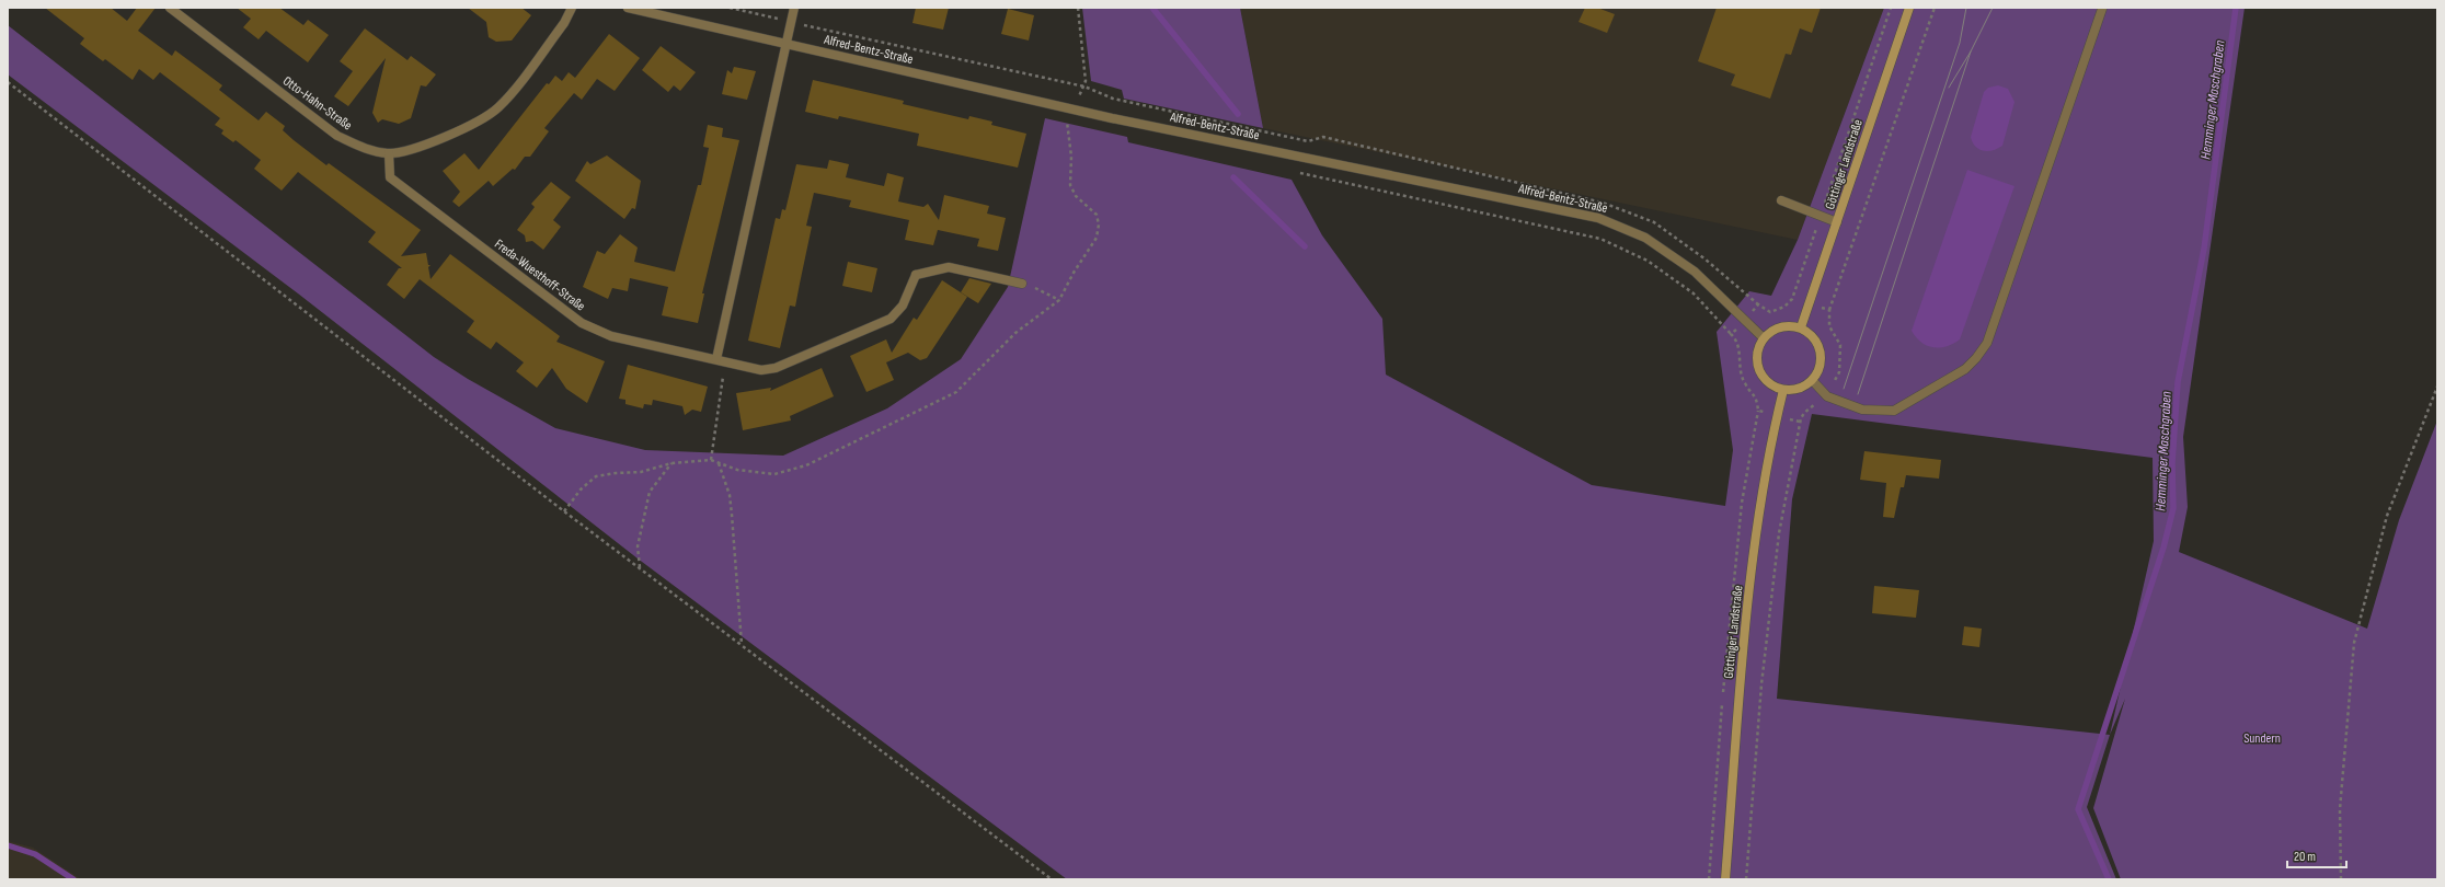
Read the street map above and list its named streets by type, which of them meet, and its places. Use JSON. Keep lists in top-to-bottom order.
{
  "streets": {
    "street": [
      "Alfred-Bentz-Straße",
      "Otto-Hahn-Straße",
      "Göttinger Landstraße",
      "Freda-Wuesthoff-Straße"
    ]
  },
  "crossings": [
    ["Alfred-Bentz-Straße", "Göttinger Landstraße"],
    ["Otto-Hahn-Straße", "Freda-Wuesthoff-Straße"]
  ],
  "water": ["Hemminger Maschgraben"],
  "parks": ["Sundern"],
  "scale_bar": "20 m"
}
